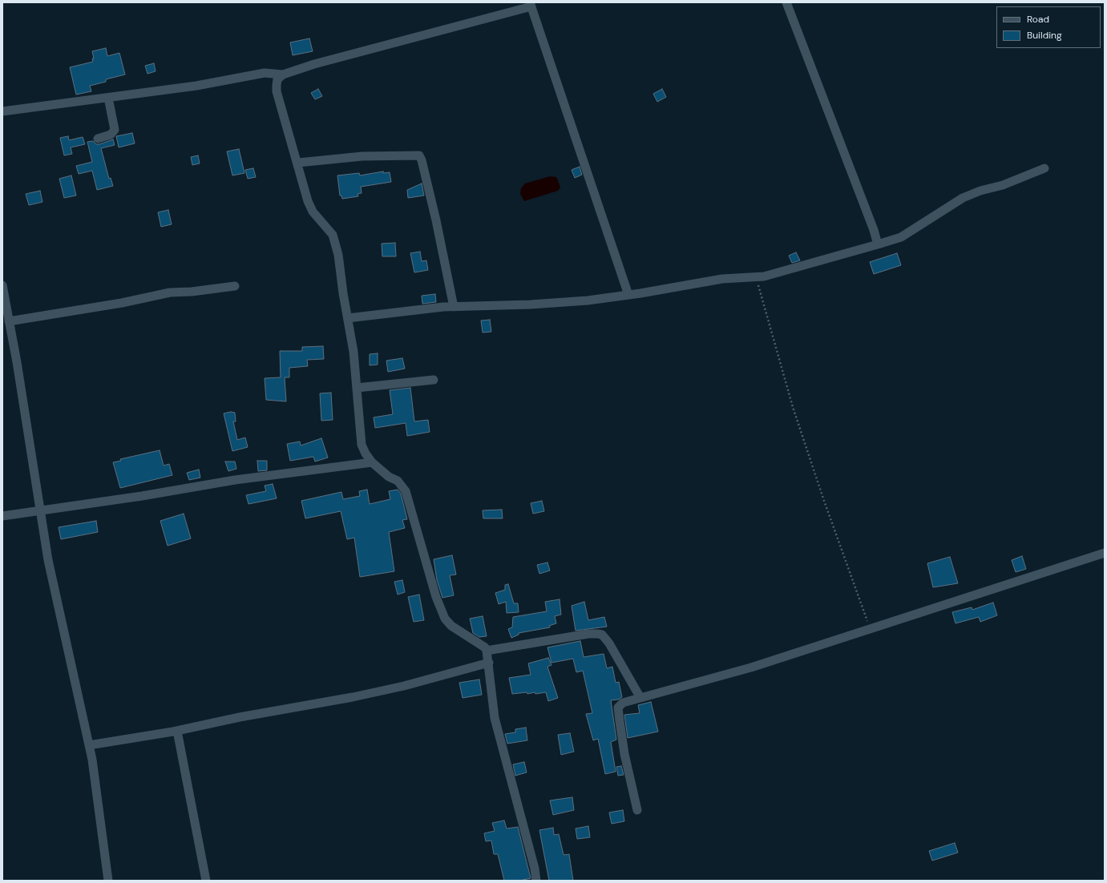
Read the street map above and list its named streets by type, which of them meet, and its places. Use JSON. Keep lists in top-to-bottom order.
{
  "legend": ["Road", "Building"]
}
